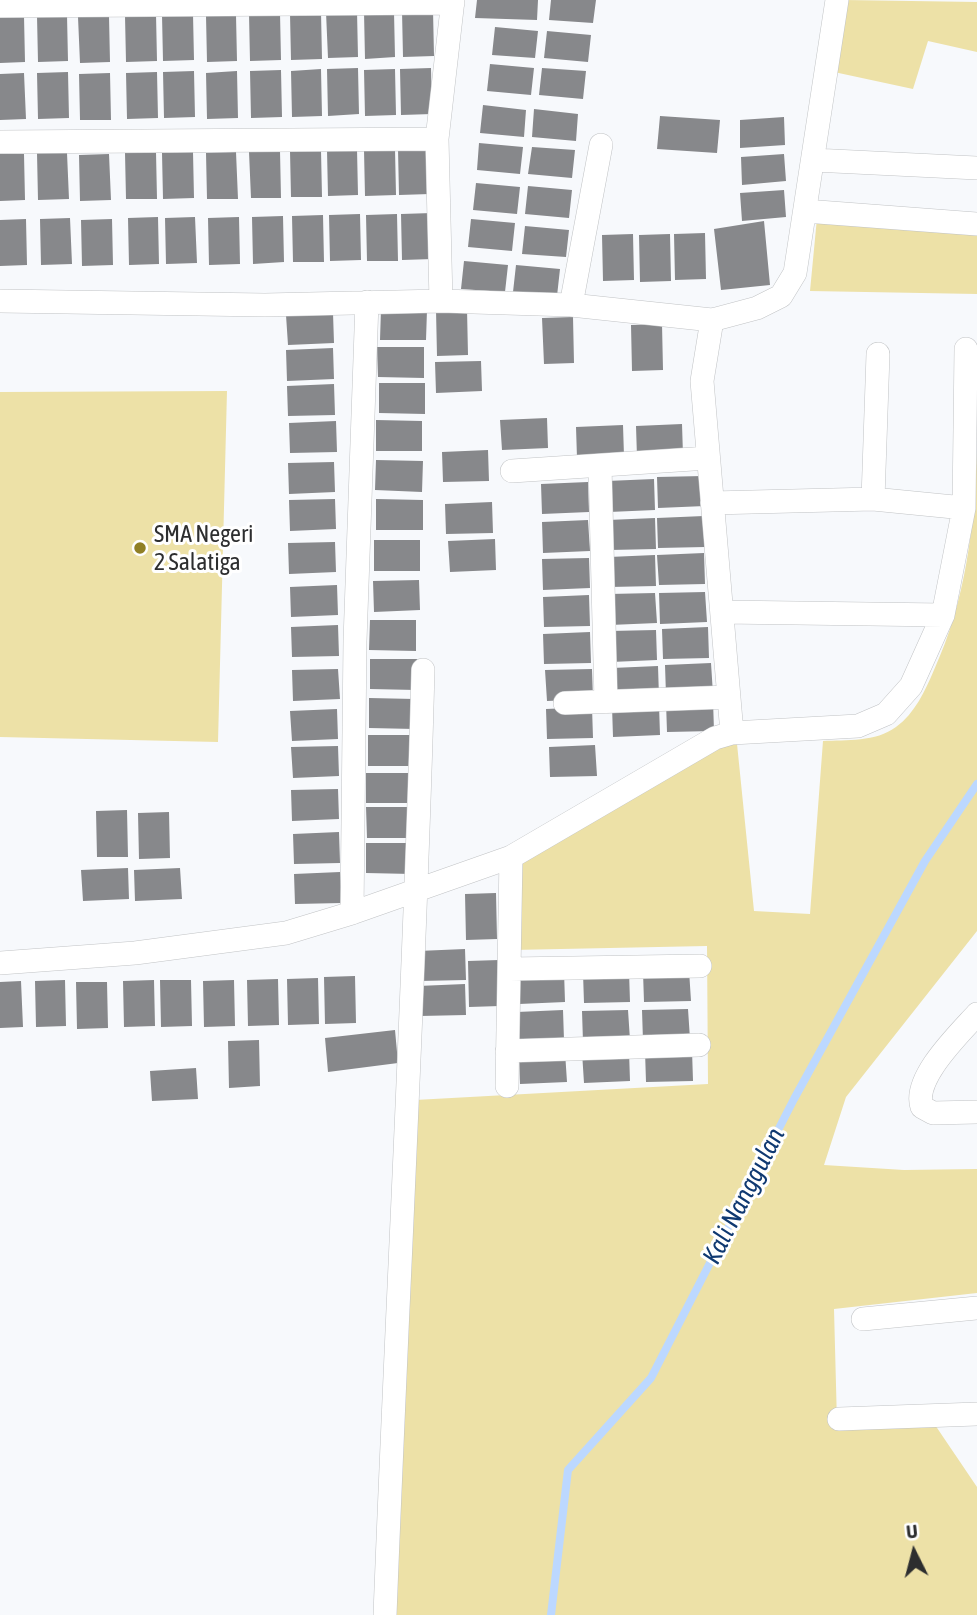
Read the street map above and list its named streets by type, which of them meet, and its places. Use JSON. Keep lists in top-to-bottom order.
{
  "water": ["Kali Nanggulan"],
  "places": ["SMA Negeri 2 Salatiga"],
  "north": "top"
}
